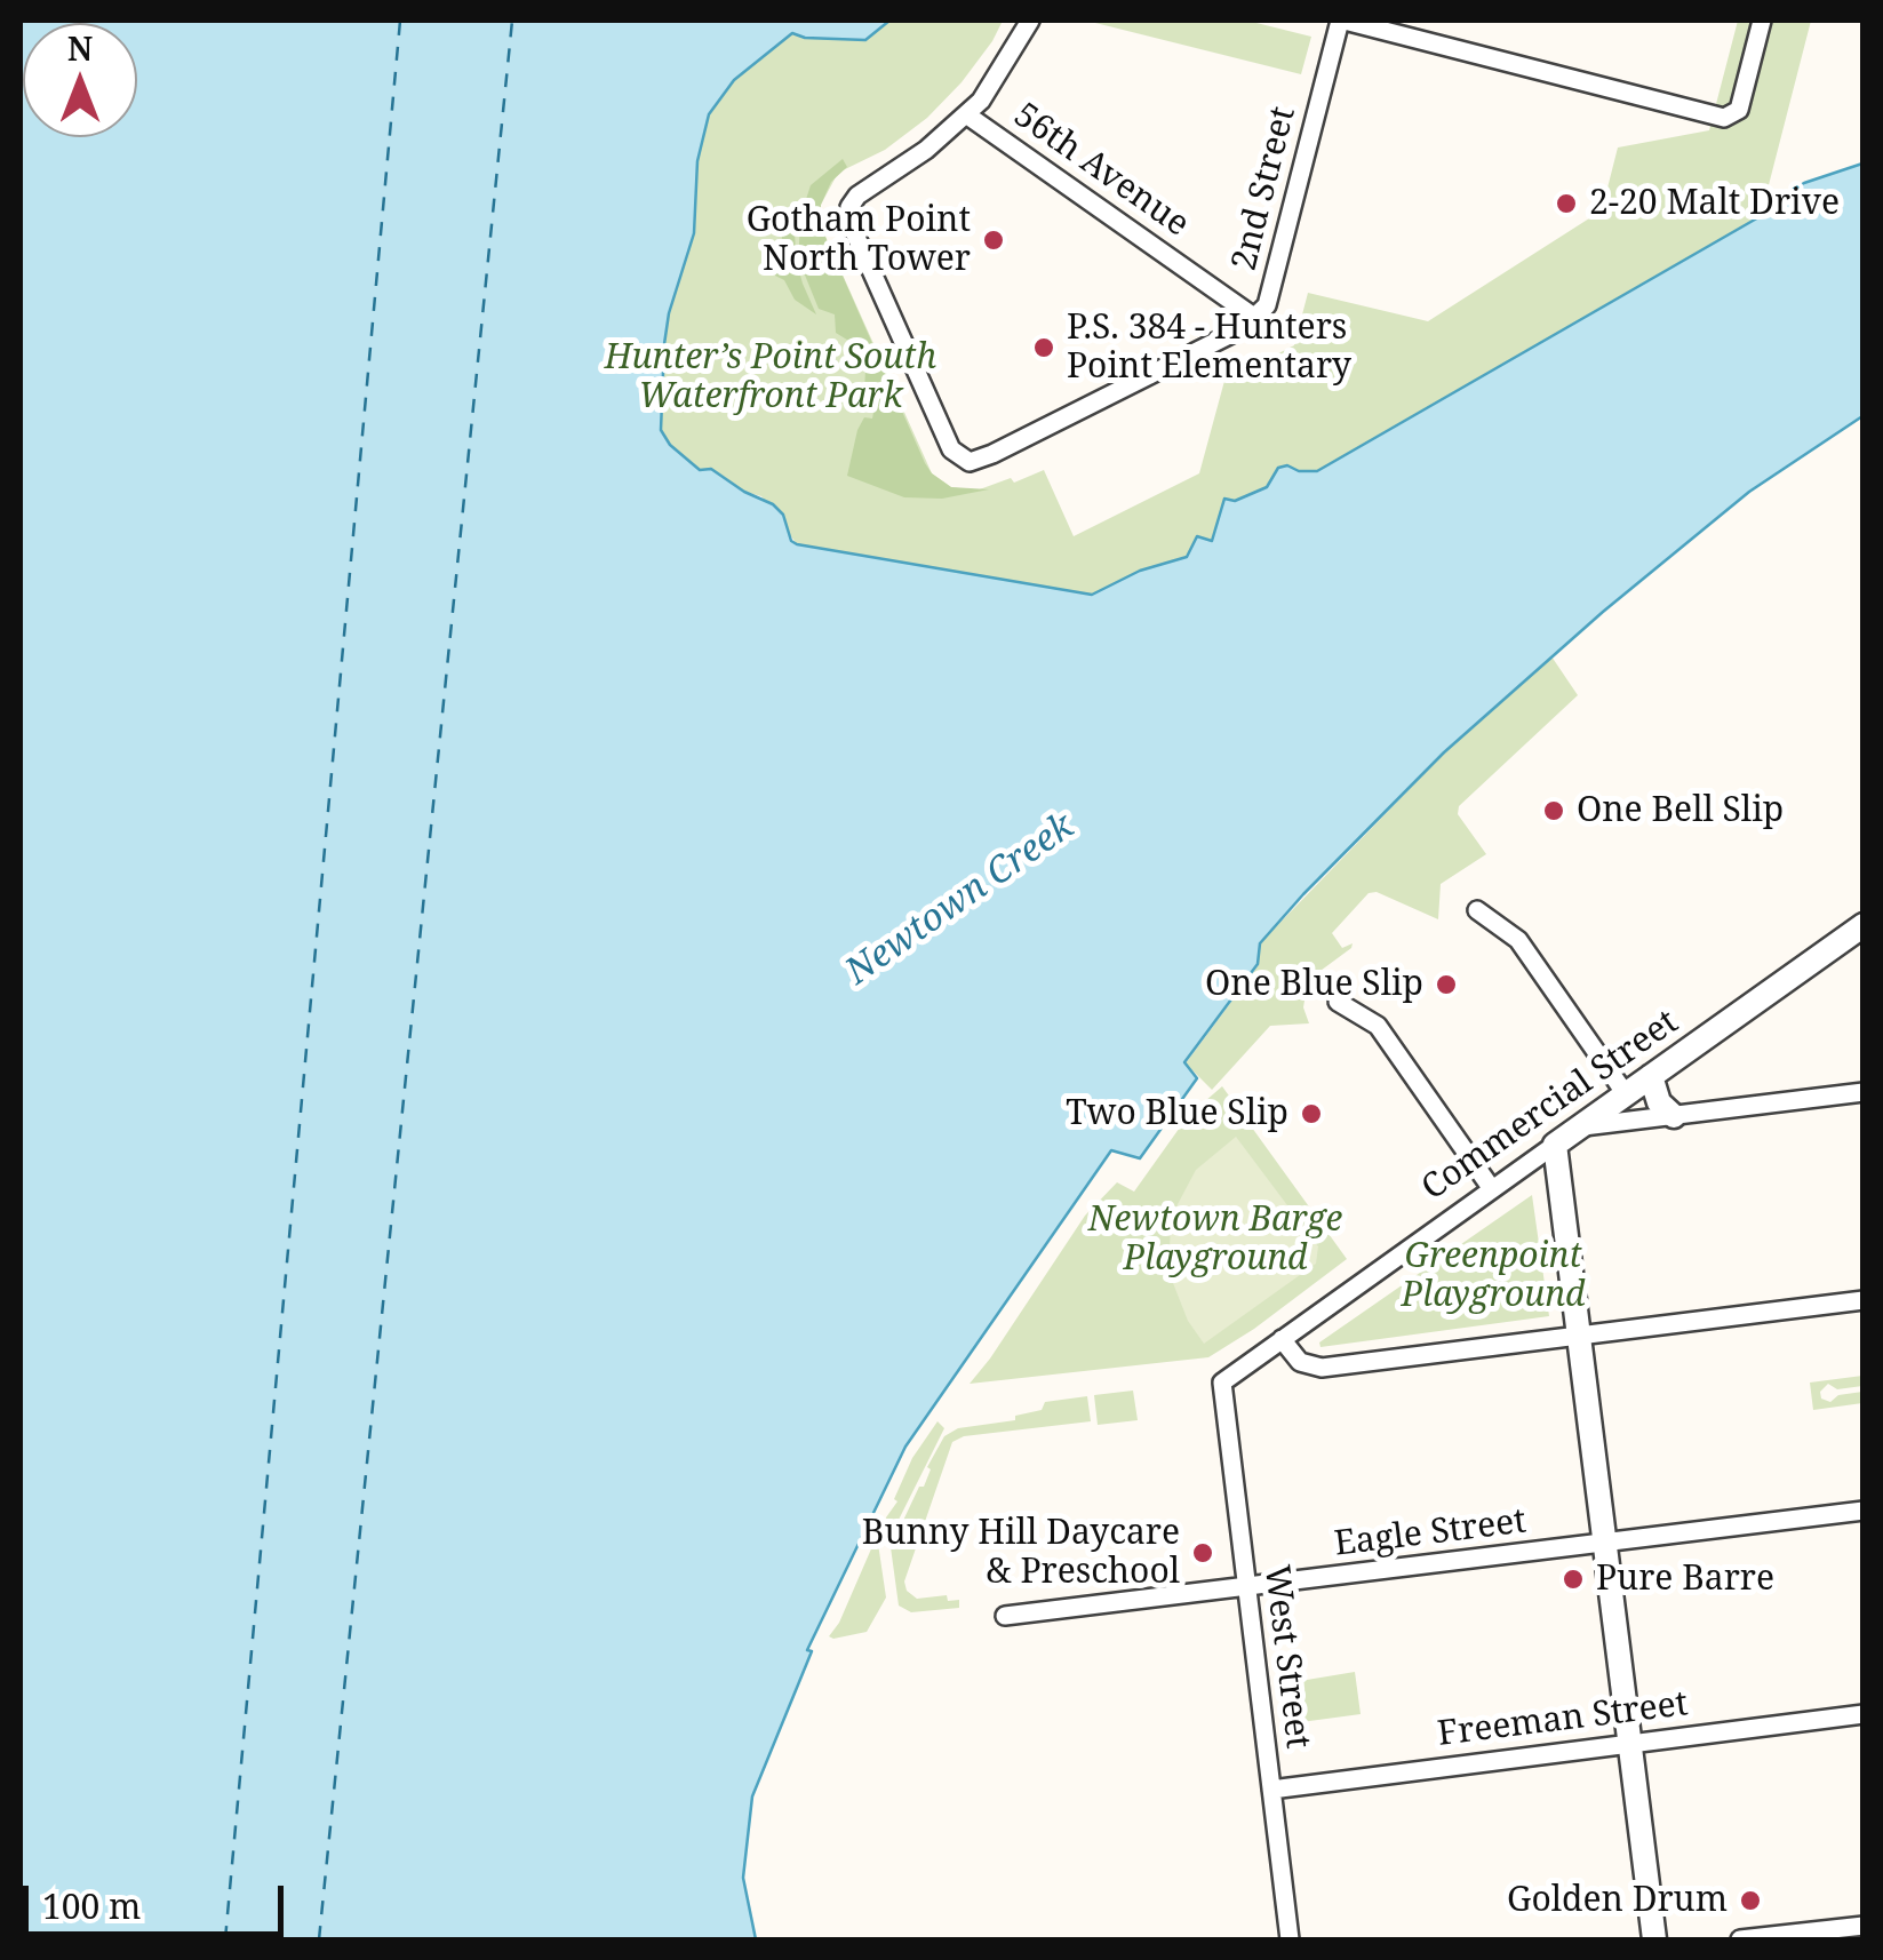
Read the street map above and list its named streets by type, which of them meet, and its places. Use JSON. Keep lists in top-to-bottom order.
{
  "streets": {
    "street": [
      "56th Avenue",
      "2nd Street",
      "Commercial Street",
      "Eagle Street",
      "West Street",
      "Freeman Street"
    ]
  },
  "crossings": [
    ["56th Avenue", "2nd Street"],
    ["Commercial Street", "West Street"],
    ["Eagle Street", "West Street"],
    ["West Street", "Freeman Street"]
  ],
  "water": ["Newtown Creek"],
  "parks": ["Hunter’s Point South Waterfront Park", "Newtown Barge Playground", "Greenpoint Playground"],
  "places": [
    "2-20 Malt Drive",
    "Gotham Point North Tower",
    "P.S. 384 - Hunters Point Elementary",
    "One Bell Slip",
    "One Blue Slip",
    "Two Blue Slip",
    "Bunny Hill Daycare & Preschool",
    "Pure Barre",
    "Golden Drum"
  ],
  "scale_bar": "100 m",
  "north": "top"
}
